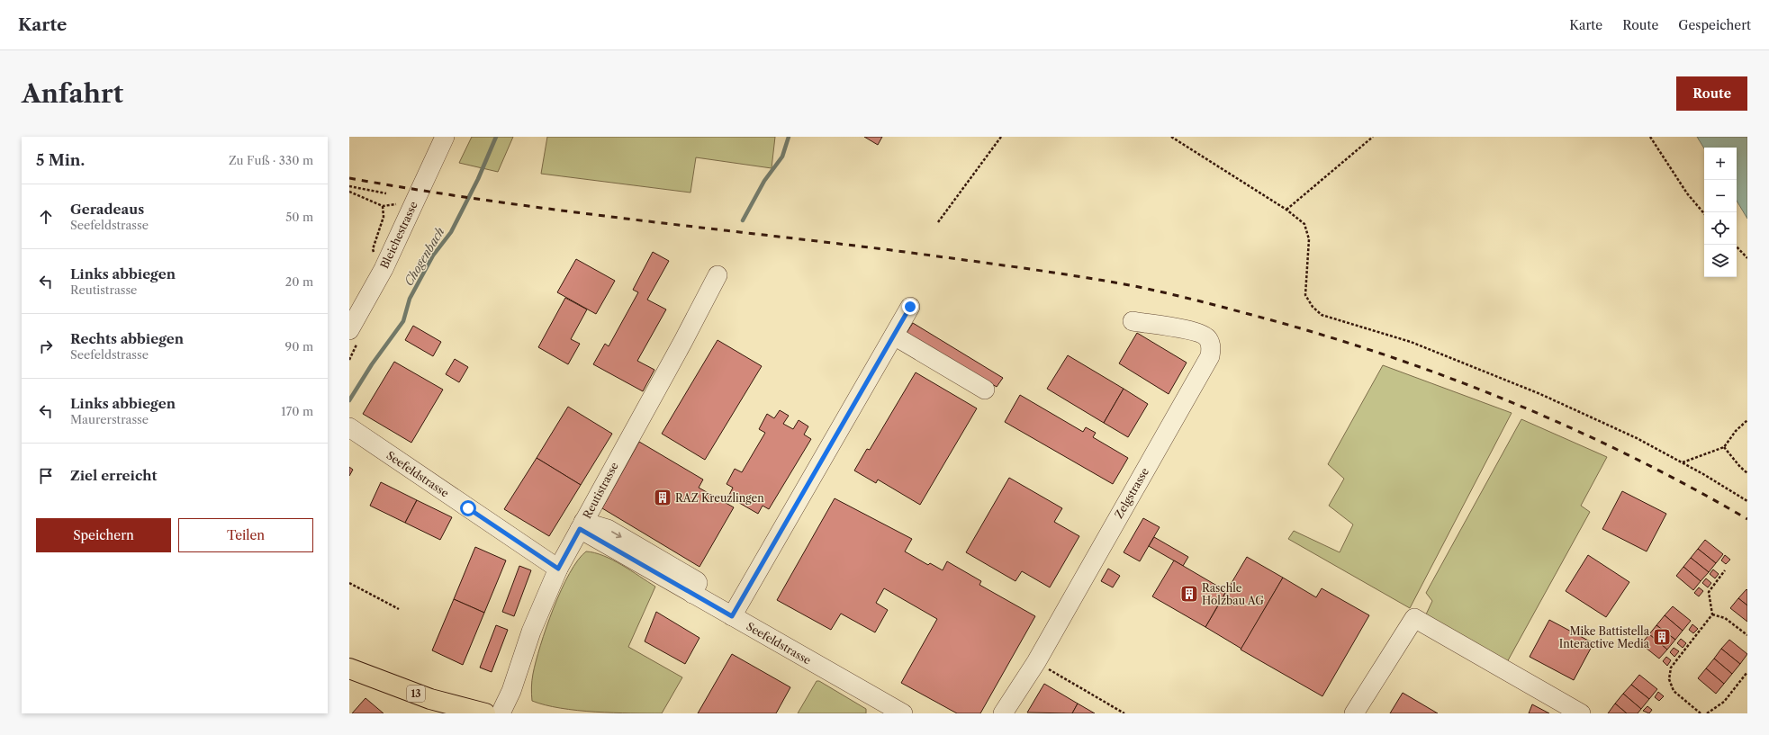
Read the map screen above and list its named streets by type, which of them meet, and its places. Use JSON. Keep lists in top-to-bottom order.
{
  "streets": {
    "main road": ["13"],
    "street": [
      "Bleichestrasse",
      "Seefeldstrasse",
      "Reutistrasse",
      "Zelgstrasse"
    ]
  },
  "crossings": [
    ["Seefeldstrasse", "Reutistrasse"]
  ],
  "water": ["Chogenbach"],
  "places": {
    "building": ["RAZ Kreuzlingen", "Raschle Holzbau AG", "Mike Battistella Interactive Media"]
  },
  "page": {
    "header": "Karte",
    "nav": ["Karte", "Route", "Gespeichert"],
    "buttons": [
      "Route",
      ["Speichern", "Teilen"]
    ],
    "title": "Anfahrt",
    "heading": ["5 Min.", "Zu Fuß · 330 m"],
    "map_buttons": ["+", "−"],
    "list": [
      ["Geradeaus", "Seefeldstrasse", "50 m"],
      ["Links abbiegen", "Reutistrasse", "20 m"],
      ["Rechts abbiegen", "Seefeldstrasse", "90 m"],
      ["Links abbiegen", "Maurerstrasse", "170 m"],
      "Ziel erreicht"
    ]
  }
}
